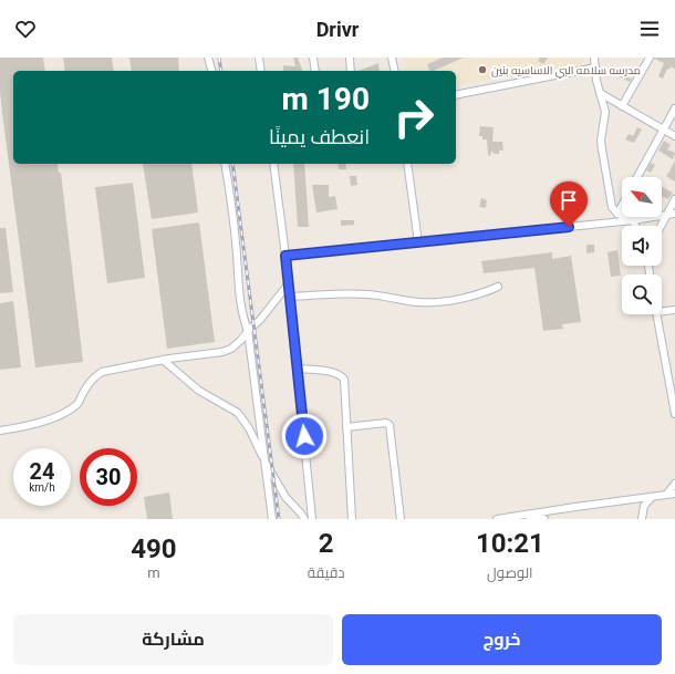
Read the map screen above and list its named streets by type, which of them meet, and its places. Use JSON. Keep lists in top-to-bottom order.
{
  "places": ["مدرسه سلامه البي الاساسيه بنين"],
  "north": "top left",
  "page": {
    "header": "Drivr",
    "turn": ["190 m", "انعطف يمينًا"],
    "speed": "24 km/h",
    "limit": "30",
    "eta": [
      "10:21",
      "الوصول",
      "2",
      "دقيقة",
      "490",
      "m"
    ],
    "buttons": ["خروج", "مشاركة"]
  }
}
